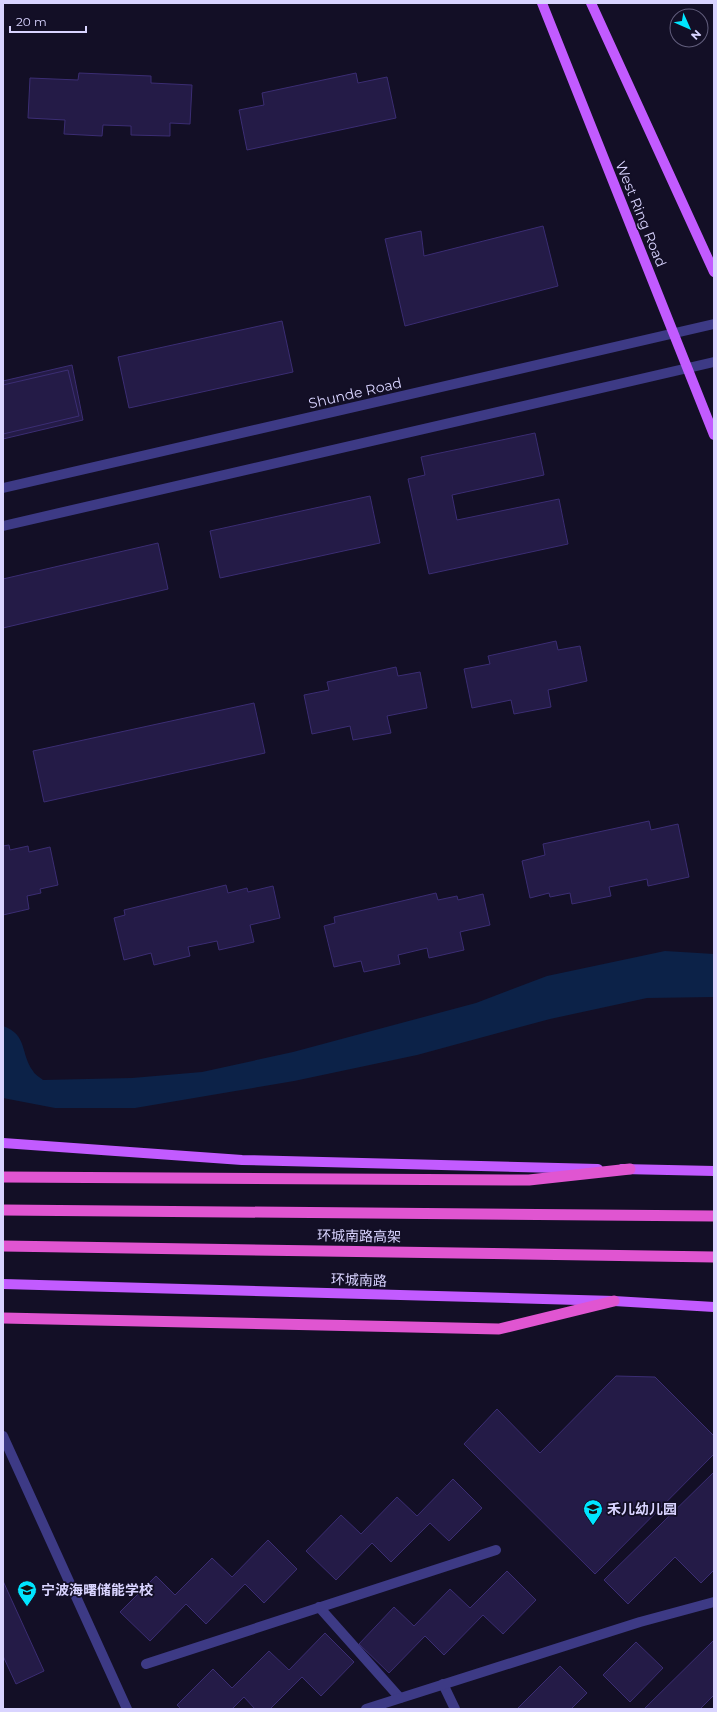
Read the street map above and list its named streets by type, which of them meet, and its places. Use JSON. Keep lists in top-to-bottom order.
{
  "streets": {
    "highway": ["环城南路高架"],
    "main road": ["West Ring Road", "环城南路"],
    "street": ["Shunde Road"]
  },
  "crossings": [
    ["West Ring Road", "Shunde Road"]
  ],
  "places": {
    "school or university": ["禾儿幼儿园", "宁波海曙储能学校"]
  },
  "scale_bar": "20 m",
  "north": "bottom right"
}
